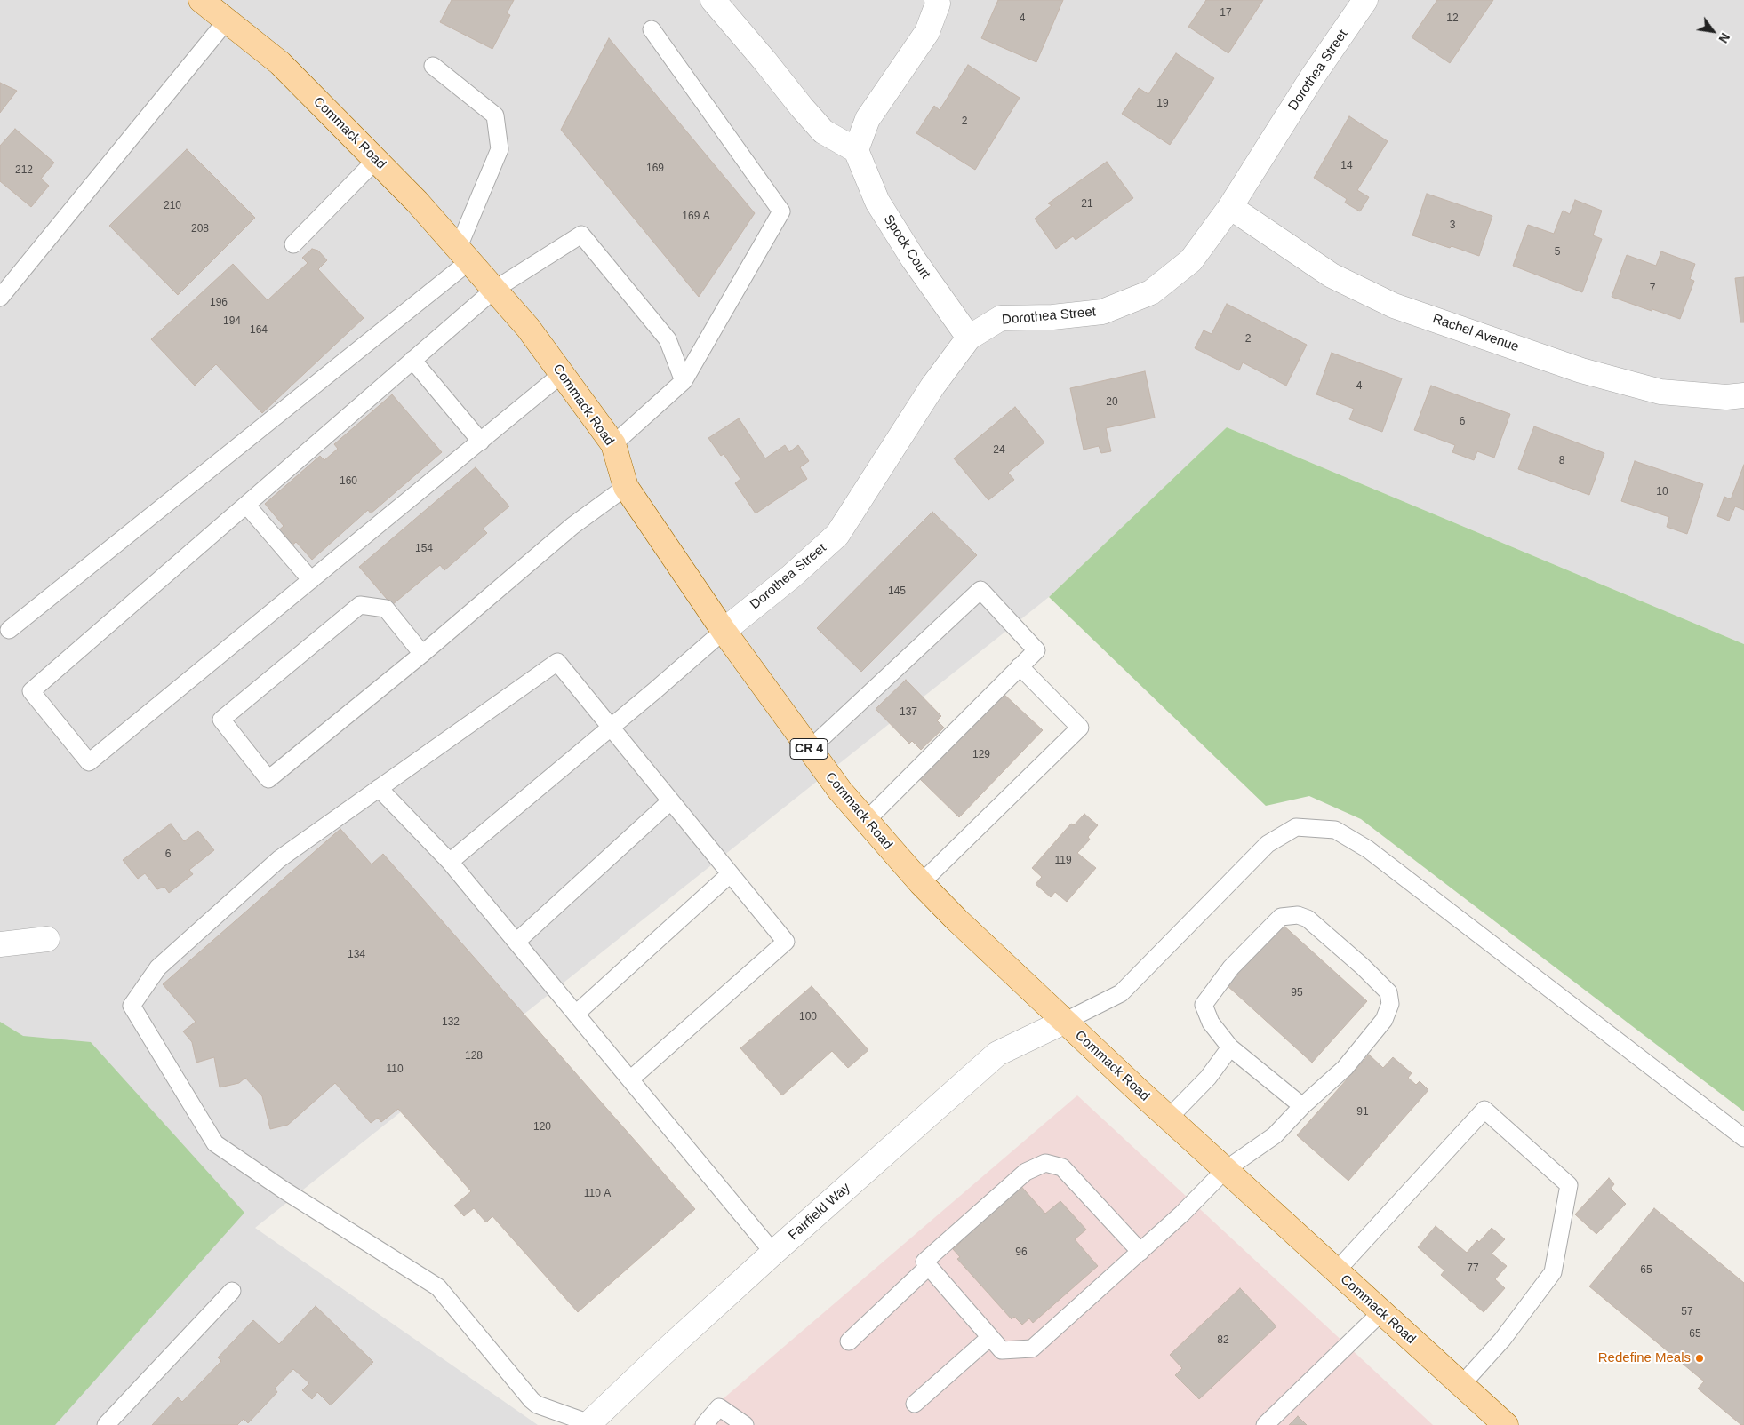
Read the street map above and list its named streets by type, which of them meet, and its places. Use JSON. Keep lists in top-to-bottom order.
{
  "streets": {
    "main road": ["Commack Road", "CR 4"],
    "street": [
      "Dorothea Street",
      "Spock Court",
      "Rachel Avenue",
      "Fairfield Way"
    ]
  },
  "crossings": [
    ["Dorothea Street", "Commack Road"],
    ["Dorothea Street", "Spock Court"],
    ["Dorothea Street", "Rachel Avenue"],
    ["Commack Road", "Fairfield Way"]
  ],
  "places": ["Redefine Meals"],
  "house_numbers": [
    "17",
    "4",
    "12",
    "19",
    "2",
    "14",
    "169",
    "212",
    "21",
    "210",
    "169 A",
    "3",
    "208",
    "5",
    "7",
    "196",
    "194",
    "164",
    "2",
    "4",
    "20",
    "6",
    "24",
    "8",
    "160",
    "10",
    "154",
    "145",
    "137",
    "129",
    "6",
    "119",
    "134",
    "95",
    "100",
    "132",
    "128",
    "110",
    "91",
    "120",
    "110 A",
    "96",
    "77",
    "65",
    "57",
    "65",
    "82"
  ],
  "north": "bottom right"
}
